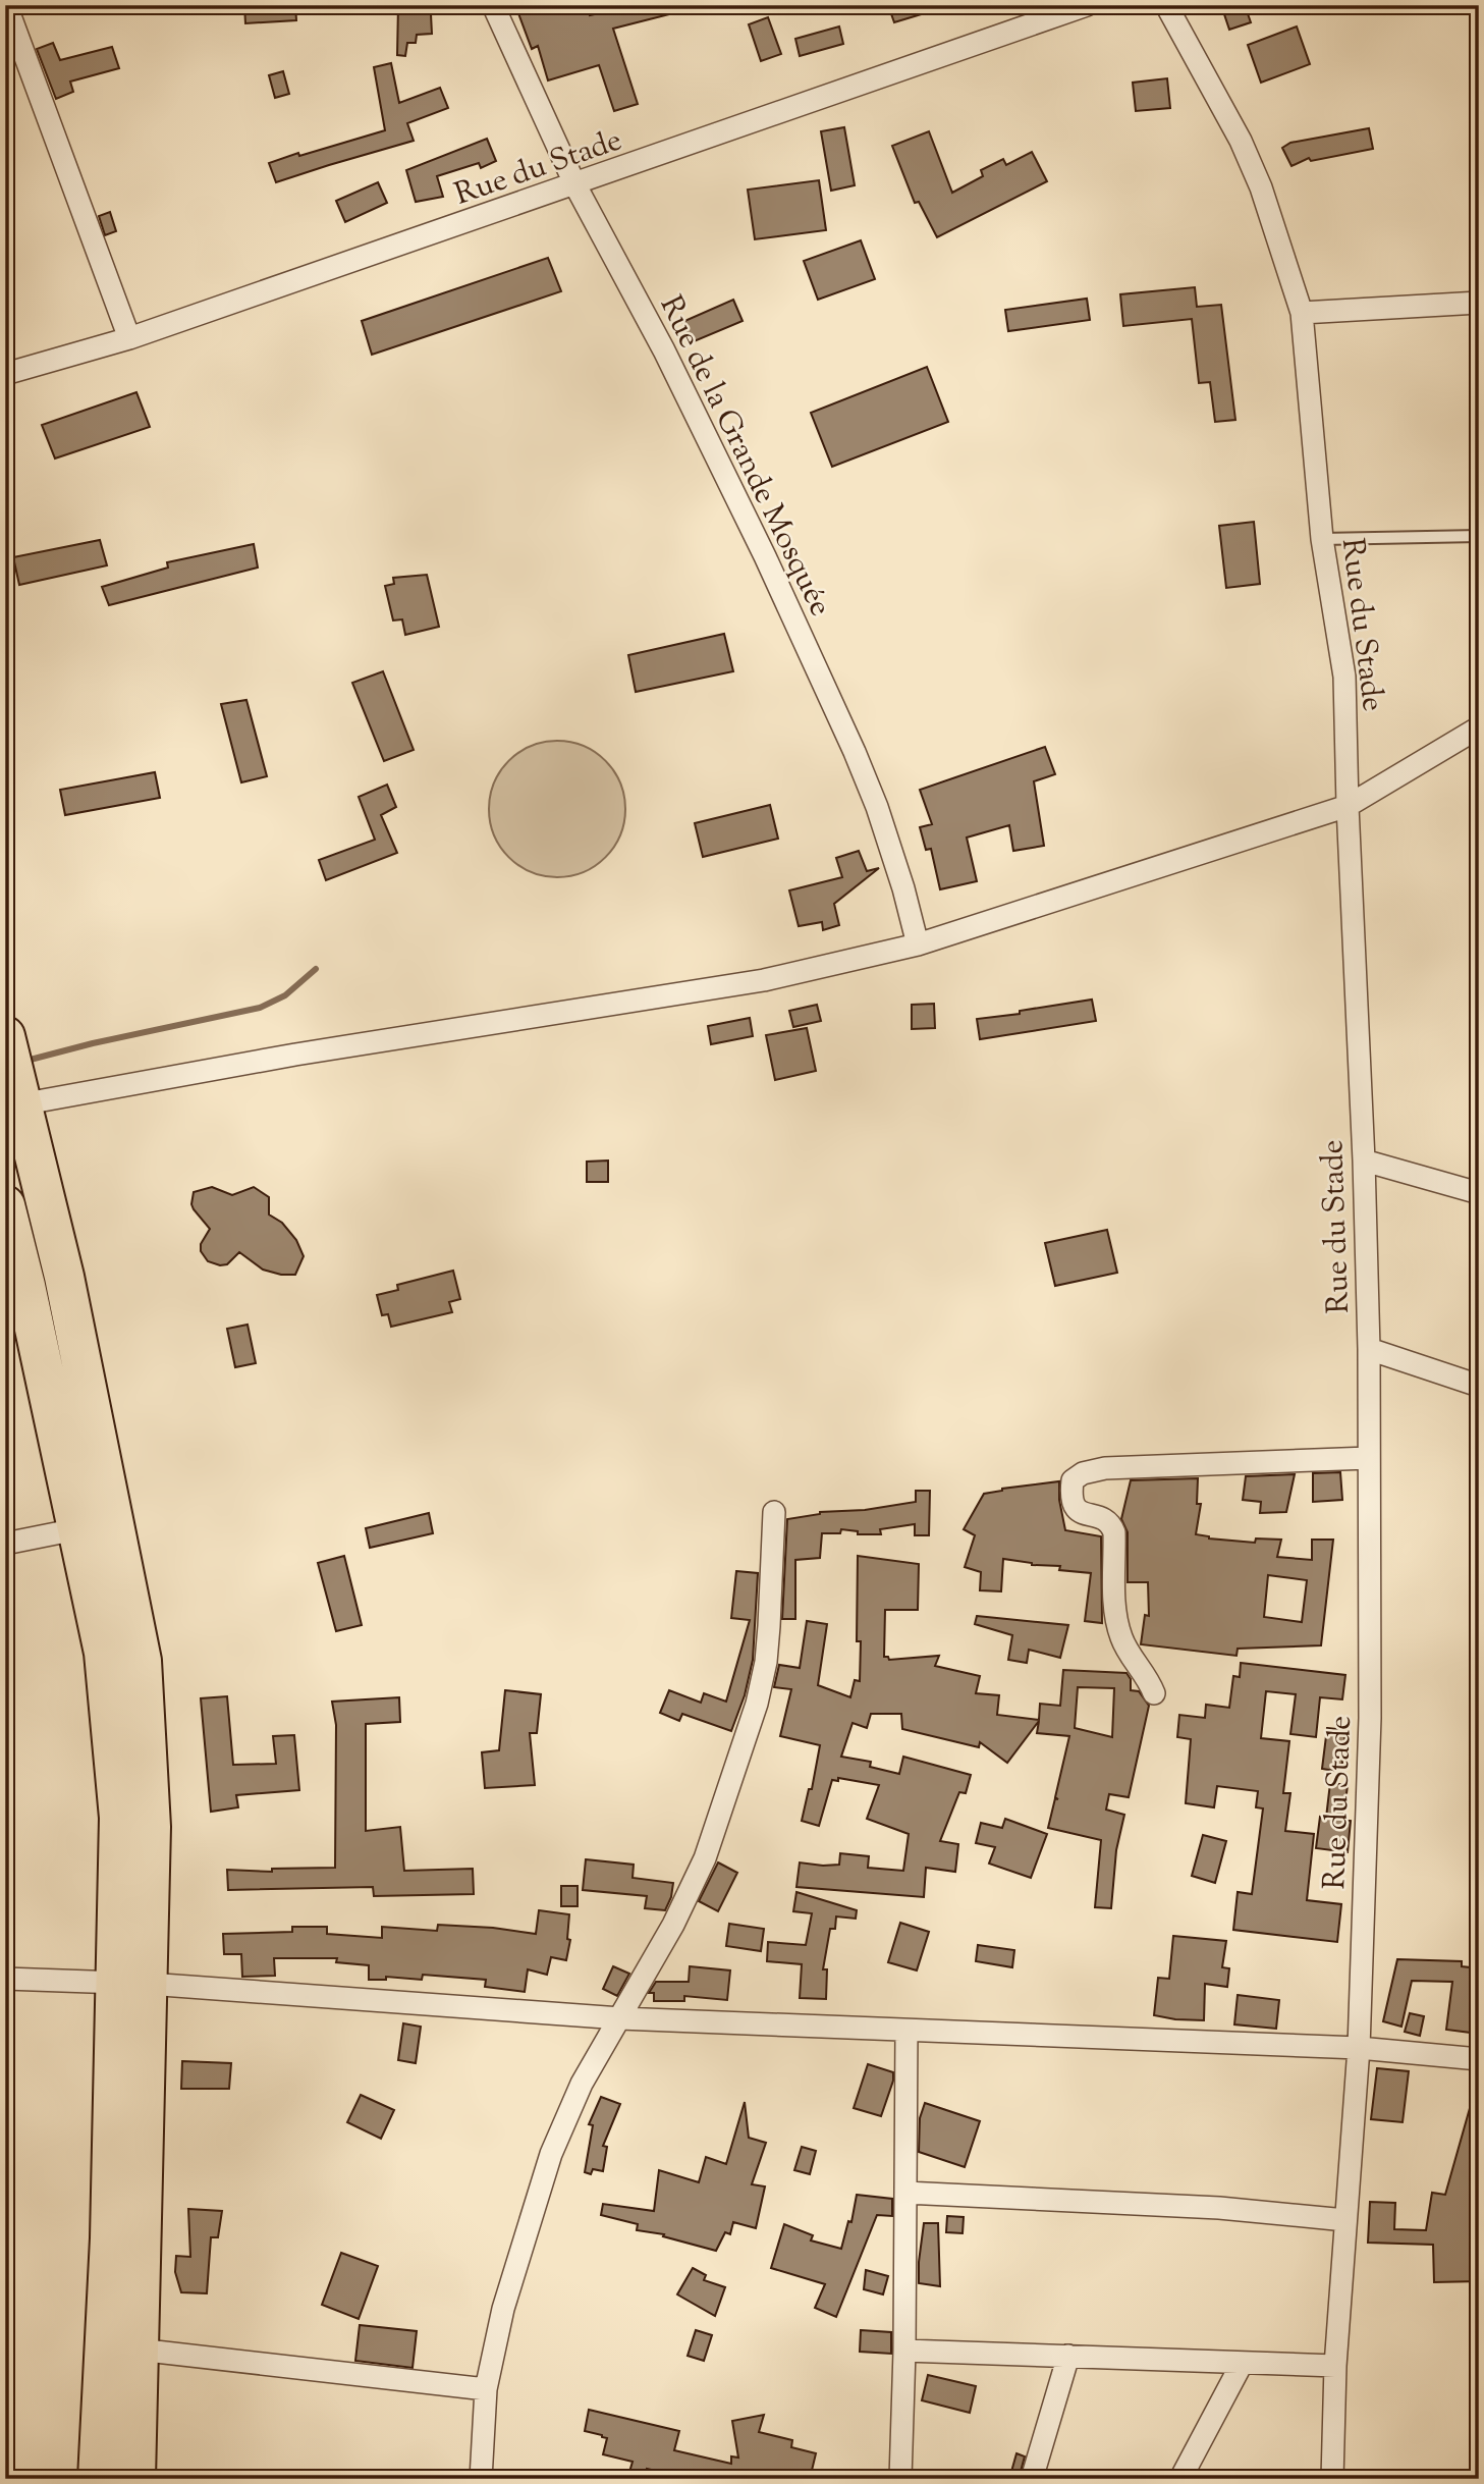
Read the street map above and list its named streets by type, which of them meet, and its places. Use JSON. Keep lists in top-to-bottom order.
{
  "streets": {
    "street": ["Rue du Stade", "Rue de la Grande Mosquée"]
  },
  "crossings": [
    ["Rue du Stade", "Rue de la Grande Mosquée"]
  ]
}
